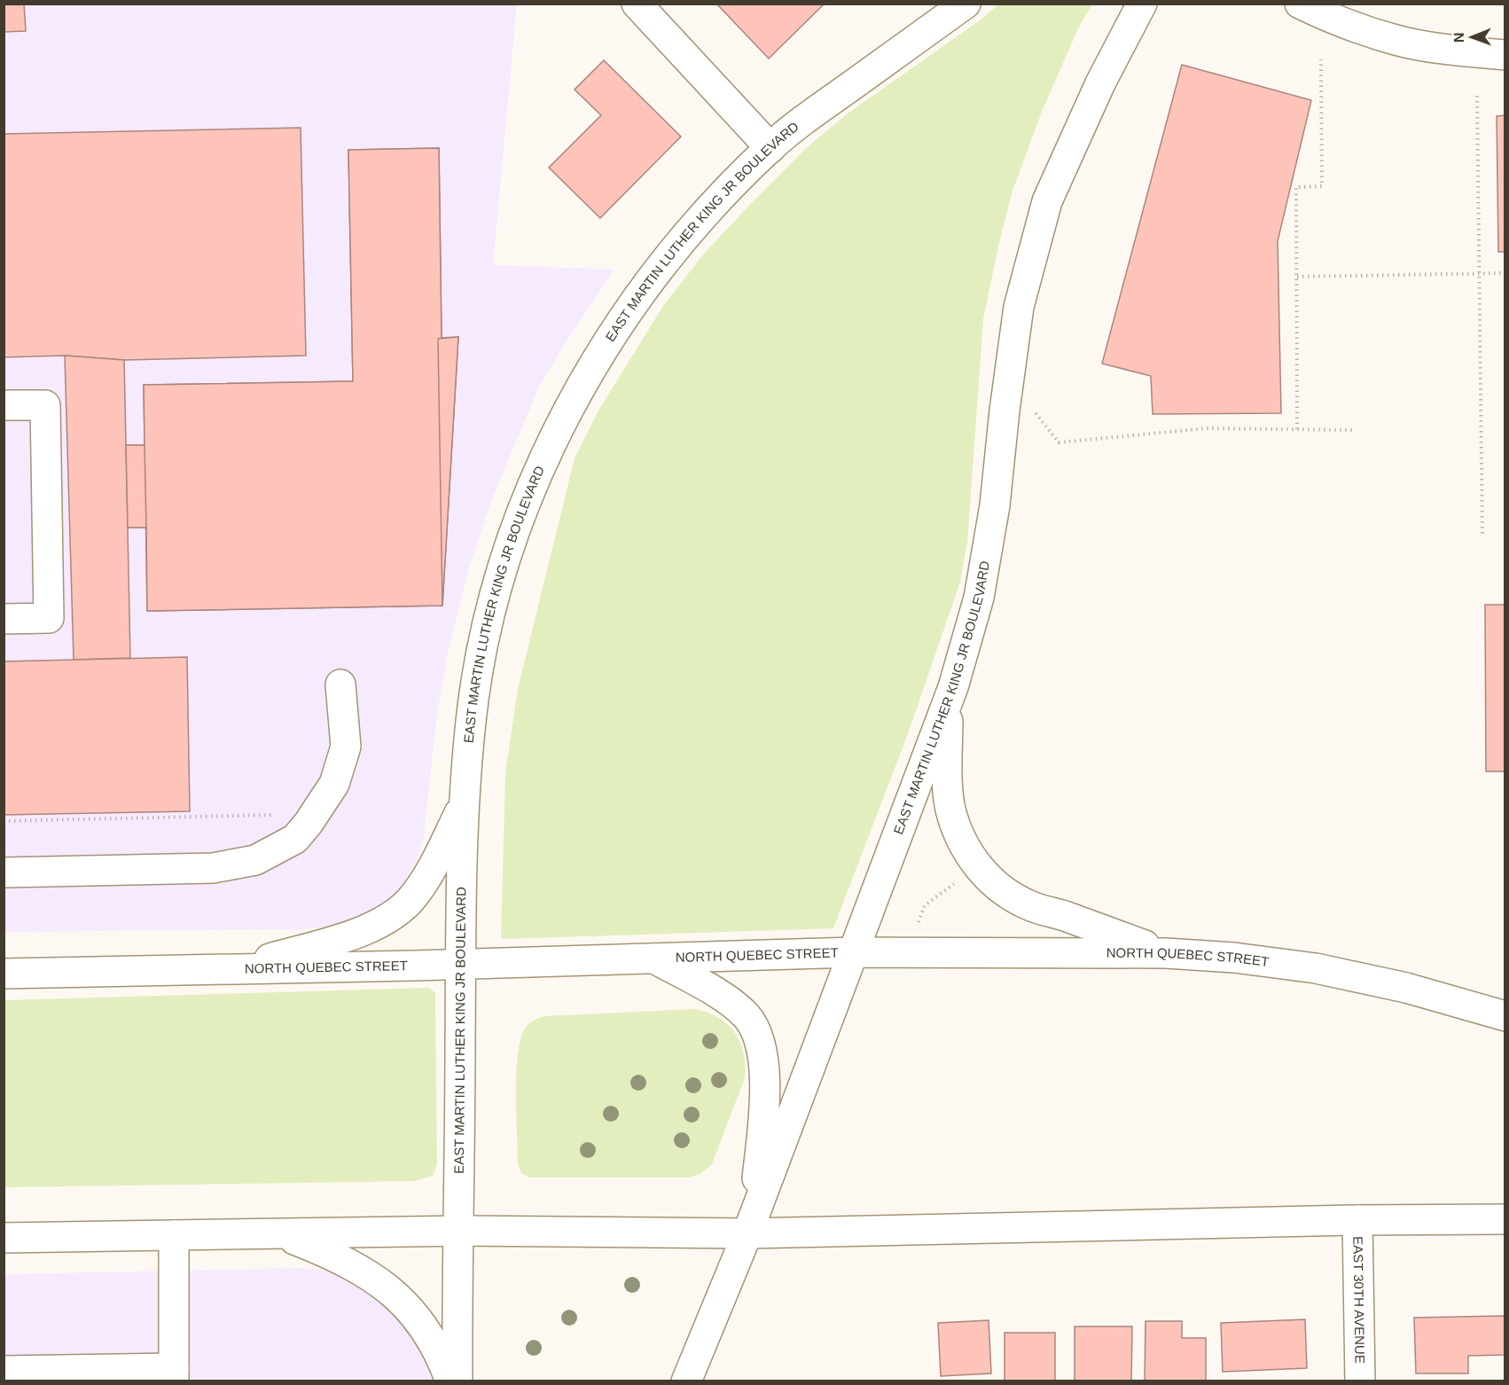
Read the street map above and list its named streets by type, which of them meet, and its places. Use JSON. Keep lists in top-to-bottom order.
{
  "streets": {
    "main road": ["EAST MARTIN LUTHER KING JR BOULEVARD", "NORTH QUEBEC STREET", "EAST 30TH AVENUE"]
  },
  "crossings": [
    ["EAST MARTIN LUTHER KING JR BOULEVARD", "NORTH QUEBEC STREET"]
  ],
  "north": "left"
}
